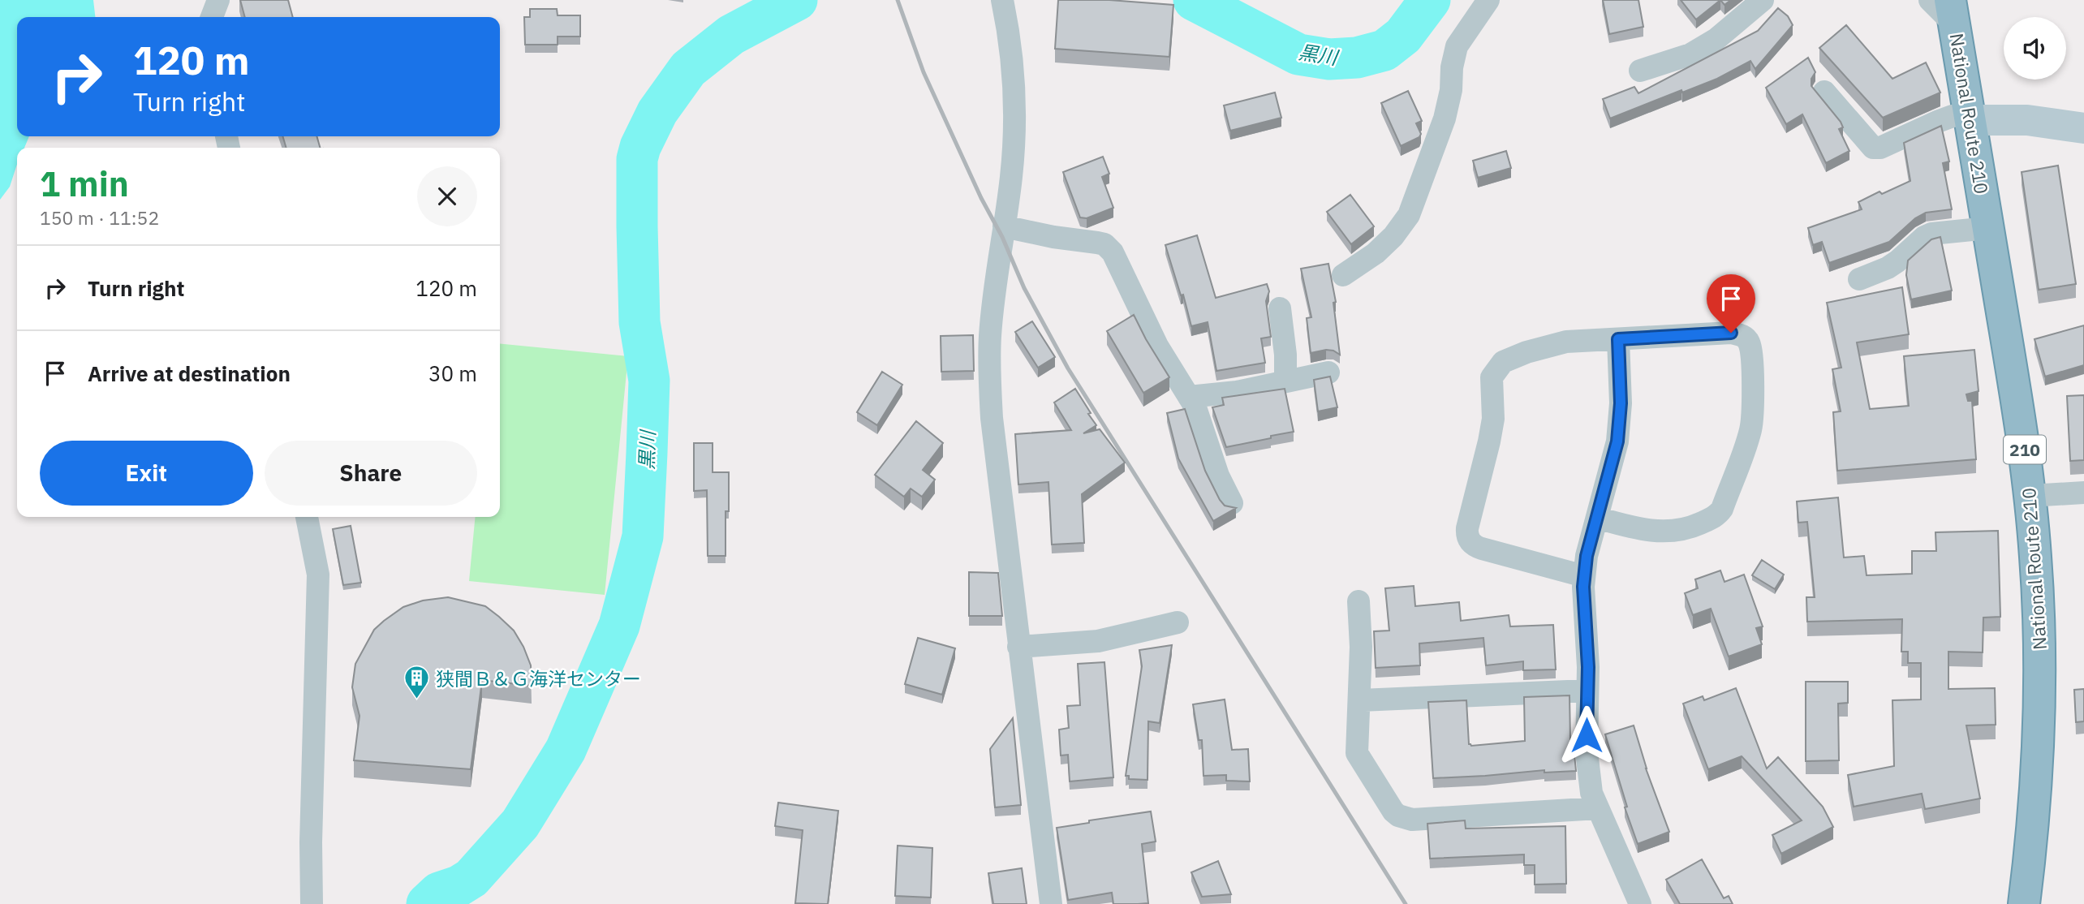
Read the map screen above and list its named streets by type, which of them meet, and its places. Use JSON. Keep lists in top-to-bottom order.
{
  "streets": {
    "highway": ["National Route 210", "210"]
  },
  "water": ["黒川"],
  "places": {
    "building": ["狭間Ｂ＆Ｇ海洋センター"]
  },
  "page": {
    "turn": ["120 m", "Turn right"],
    "heading": ["1 min", "150 m · 11:52"],
    "list": [
      {
        "name": "Turn right",
        "value": "120 m"
      },
      {
        "name": "Arrive at destination",
        "value": "30 m"
      }
    ],
    "buttons": ["Exit", "Share"]
  }
}
